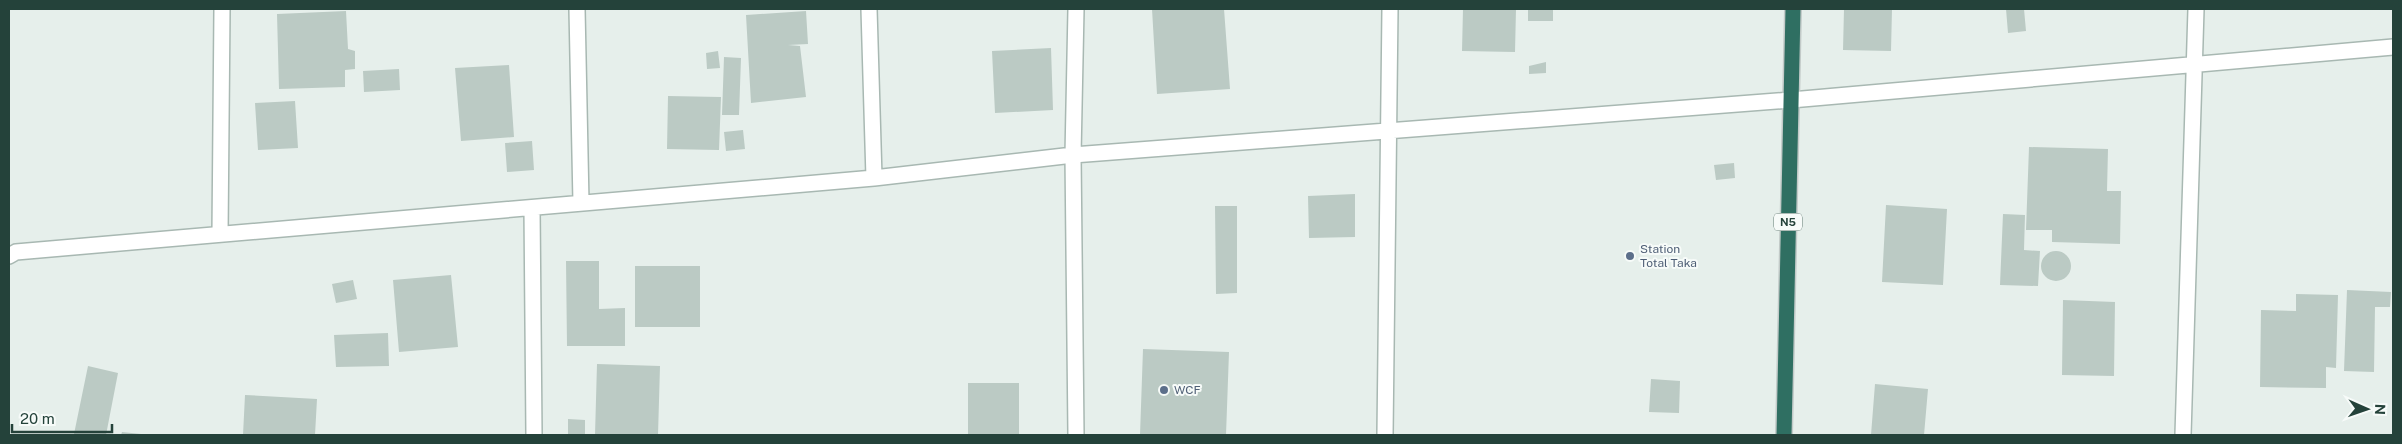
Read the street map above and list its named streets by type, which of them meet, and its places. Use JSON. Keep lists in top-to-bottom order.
{
  "streets": {
    "highway": ["N5"]
  },
  "places": ["Station Total Taka", "WCF"],
  "scale_bar": "20 m",
  "north": "right"
}
